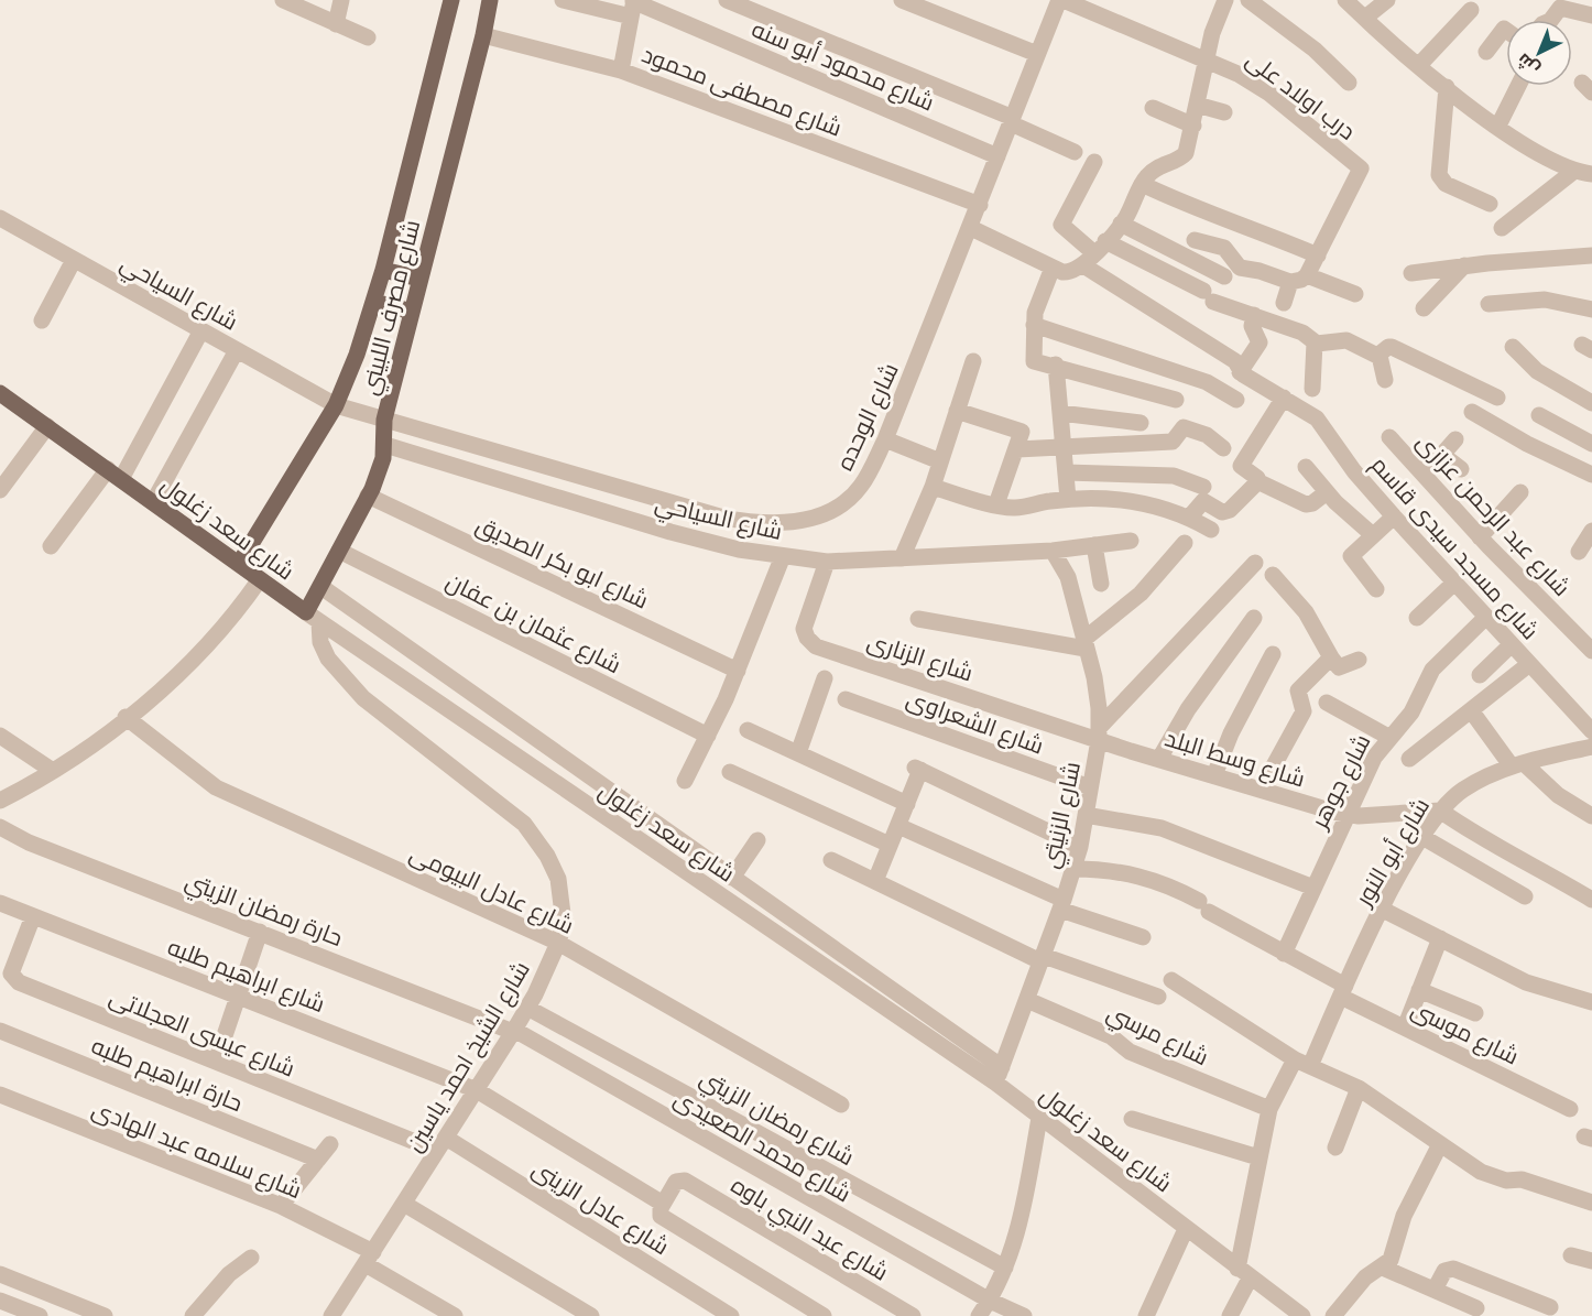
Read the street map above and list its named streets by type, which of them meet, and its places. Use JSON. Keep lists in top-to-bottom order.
{
  "streets": {
    "main road": ["شارع مصرف اللبيني", "شارع سعد زغلول"],
    "street": [
      "شارع محمود أبو سنه",
      "شارع مصطفى محمود",
      "درب اولاد على",
      "شارع السياحي",
      "شارع الوحده",
      "شارع عبد الرحمن عزازى",
      "شارع مسجد سيدى قاسم",
      "شارع ابو بكر الصديق",
      "شارع عثمان بن عفان",
      "شارع الزنارى",
      "شارع الشعراوى",
      "شارع وسط البلد",
      "شارع جوهر",
      "شارع الزنيتي",
      "شارع أبو النور",
      "شارع عادل البيومى",
      "حارة رمضان الزيتي",
      "شارع ابراهيم طلبه",
      "شارع عيسى العجلاتى",
      "شارع موسى",
      "شارع مرسي",
      "شارع الشيخ احمد ياسين",
      "حارة ابراهيم طلبه",
      "شارع رمضان الزيتي",
      "شارع محمد الصعيدى",
      "شارع سلامه عبد الهادى",
      "شارع عادل الزينى",
      "شارع عبد النبي باوه"
    ]
  },
  "crossings": [
    ["شارع محمود أبو سنه", "شارع الوحده"],
    ["شارع مصطفى محمود", "شارع مصرف اللبيني"],
    ["شارع مصطفى محمود", "شارع الوحده"],
    ["درب اولاد على", "شارع الوحده"],
    ["شارع السياحي", "شارع مصرف اللبيني"],
    ["شارع السياحي", "شارع الوحده"],
    ["شارع السياحي", "شارع الزنارى"],
    ["شارع السياحي", "شارع الزنيتي"],
    ["شارع مصرف اللبيني", "شارع الوحده"],
    ["شارع مصرف اللبيني", "شارع سعد زغلول"],
    ["شارع مصرف اللبيني", "شارع ابو بكر الصديق"],
    ["شارع مصرف اللبيني", "شارع عثمان بن عفان"],
    ["شارع مصرف اللبيني", "شارع الشيخ احمد ياسين"],
    ["شارع سعد زغلول", "شارع الزنيتي"],
    ["شارع سعد زغلول", "شارع أبو النور"],
    ["شارع سعد زغلول", "شارع الشيخ احمد ياسين"],
    ["شارع مسجد سيدى قاسم", "شارع جوهر"],
    ["شارع الزنارى", "شارع وسط البلد"],
    ["شارع الزنارى", "شارع الزنيتي"],
    ["شارع الشعراوى", "شارع الزنيتي"],
    ["شارع وسط البلد", "شارع جوهر"],
    ["شارع وسط البلد", "شارع الزنيتي"],
    ["شارع وسط البلد", "شارع أبو النور"],
    ["شارع جوهر", "شارع موسى"],
    ["شارع الزنيتي", "شارع موسى"],
    ["شارع الزنيتي", "شارع مرسي"],
    ["شارع أبو النور", "شارع موسى"],
    ["شارع أبو النور", "شارع مرسي"],
    ["شارع عادل البيومى", "شارع الشيخ احمد ياسين"],
    ["حارة رمضان الزيتي", "شارع الشيخ احمد ياسين"],
    ["حارة رمضان الزيتي", "شارع محمد الصعيدى"],
    ["شارع ابراهيم طلبه", "شارع عيسى العجلاتى"],
    ["شارع ابراهيم طلبه", "شارع الشيخ احمد ياسين"],
    ["شارع ابراهيم طلبه", "شارع عبد النبي باوه"],
    ["شارع عيسى العجلاتى", "شارع الشيخ احمد ياسين"],
    ["شارع عيسى العجلاتى", "شارع عادل الزينى"],
    ["شارع الشيخ احمد ياسين", "شارع رمضان الزيتي"],
    ["شارع الشيخ احمد ياسين", "شارع محمد الصعيدى"],
    ["شارع الشيخ احمد ياسين", "شارع سلامه عبد الهادى"],
    ["شارع الشيخ احمد ياسين", "شارع عادل الزينى"]
  ],
  "north": "bottom left"
}
